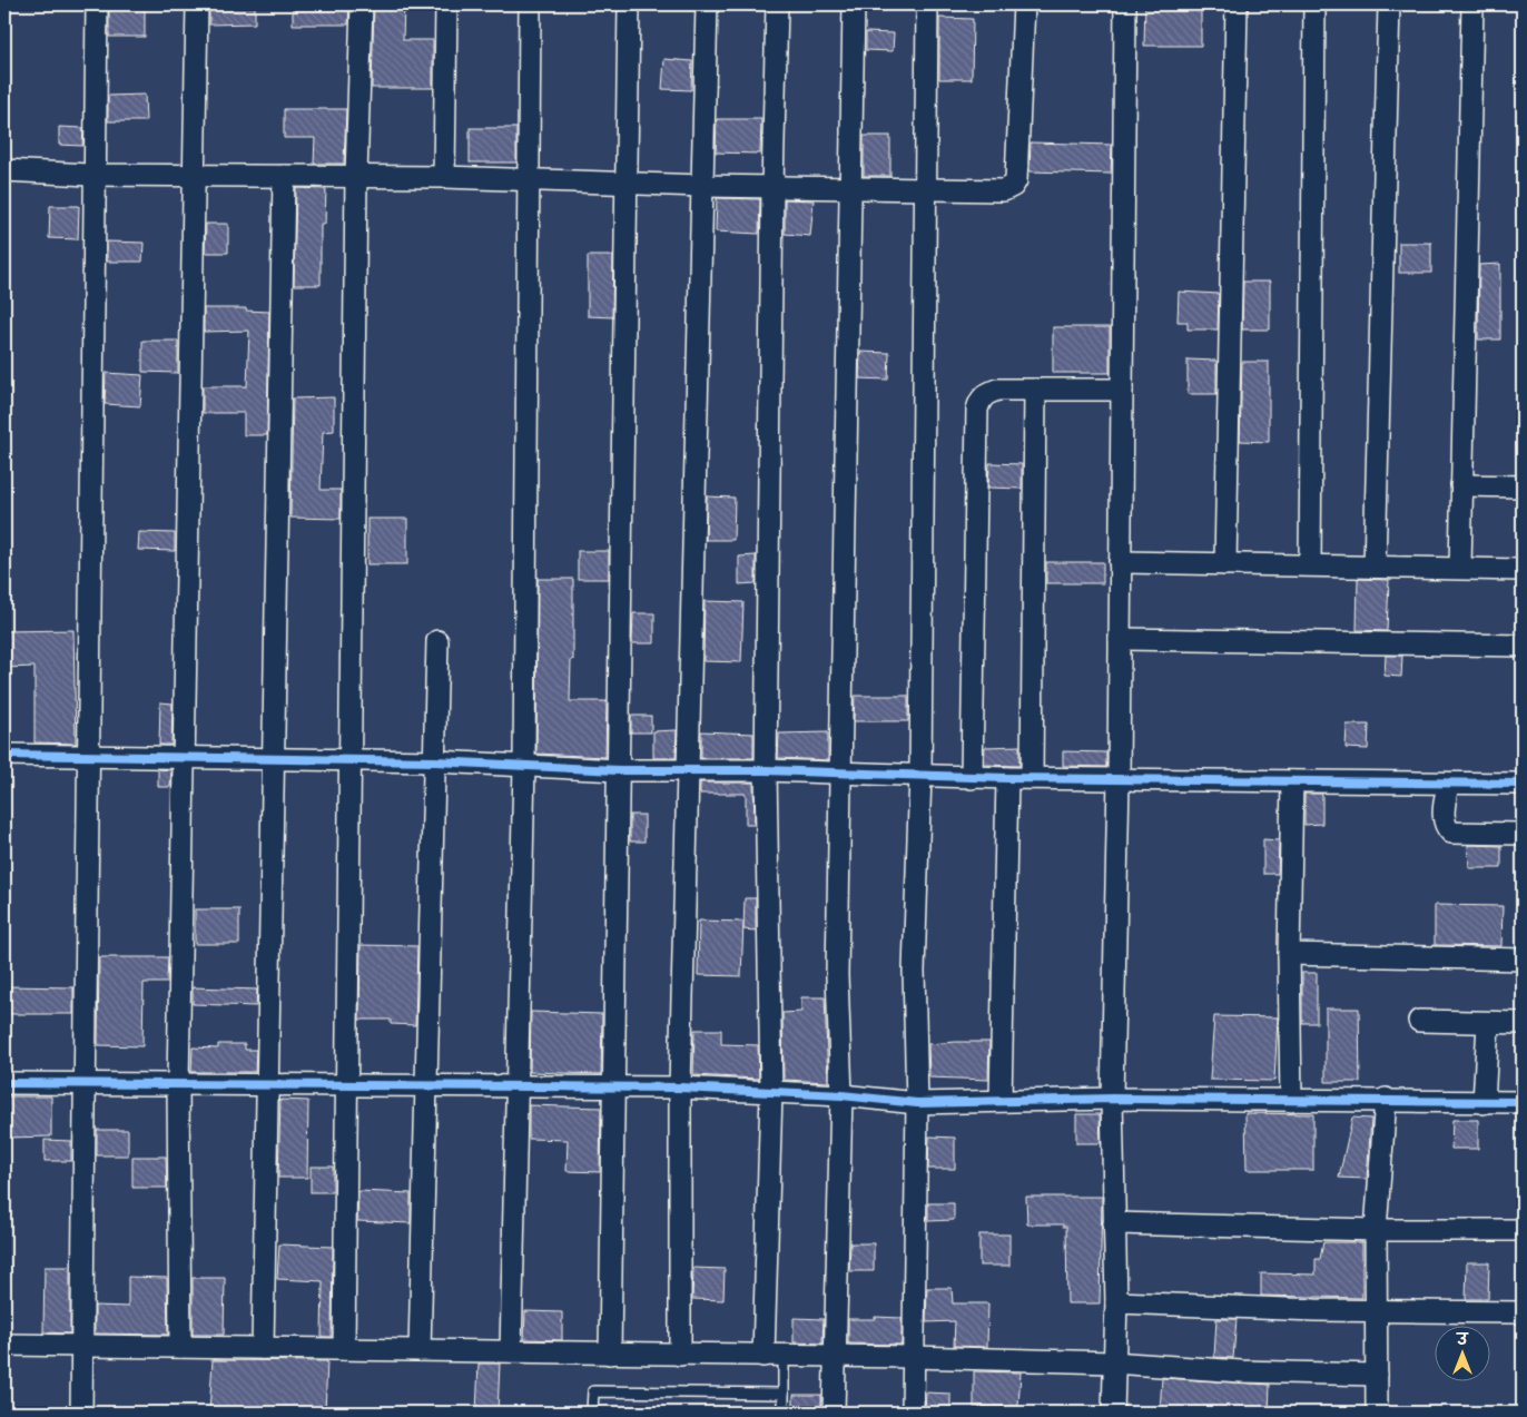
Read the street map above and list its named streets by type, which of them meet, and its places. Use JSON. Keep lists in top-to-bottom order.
{
  "north": "top"
}
